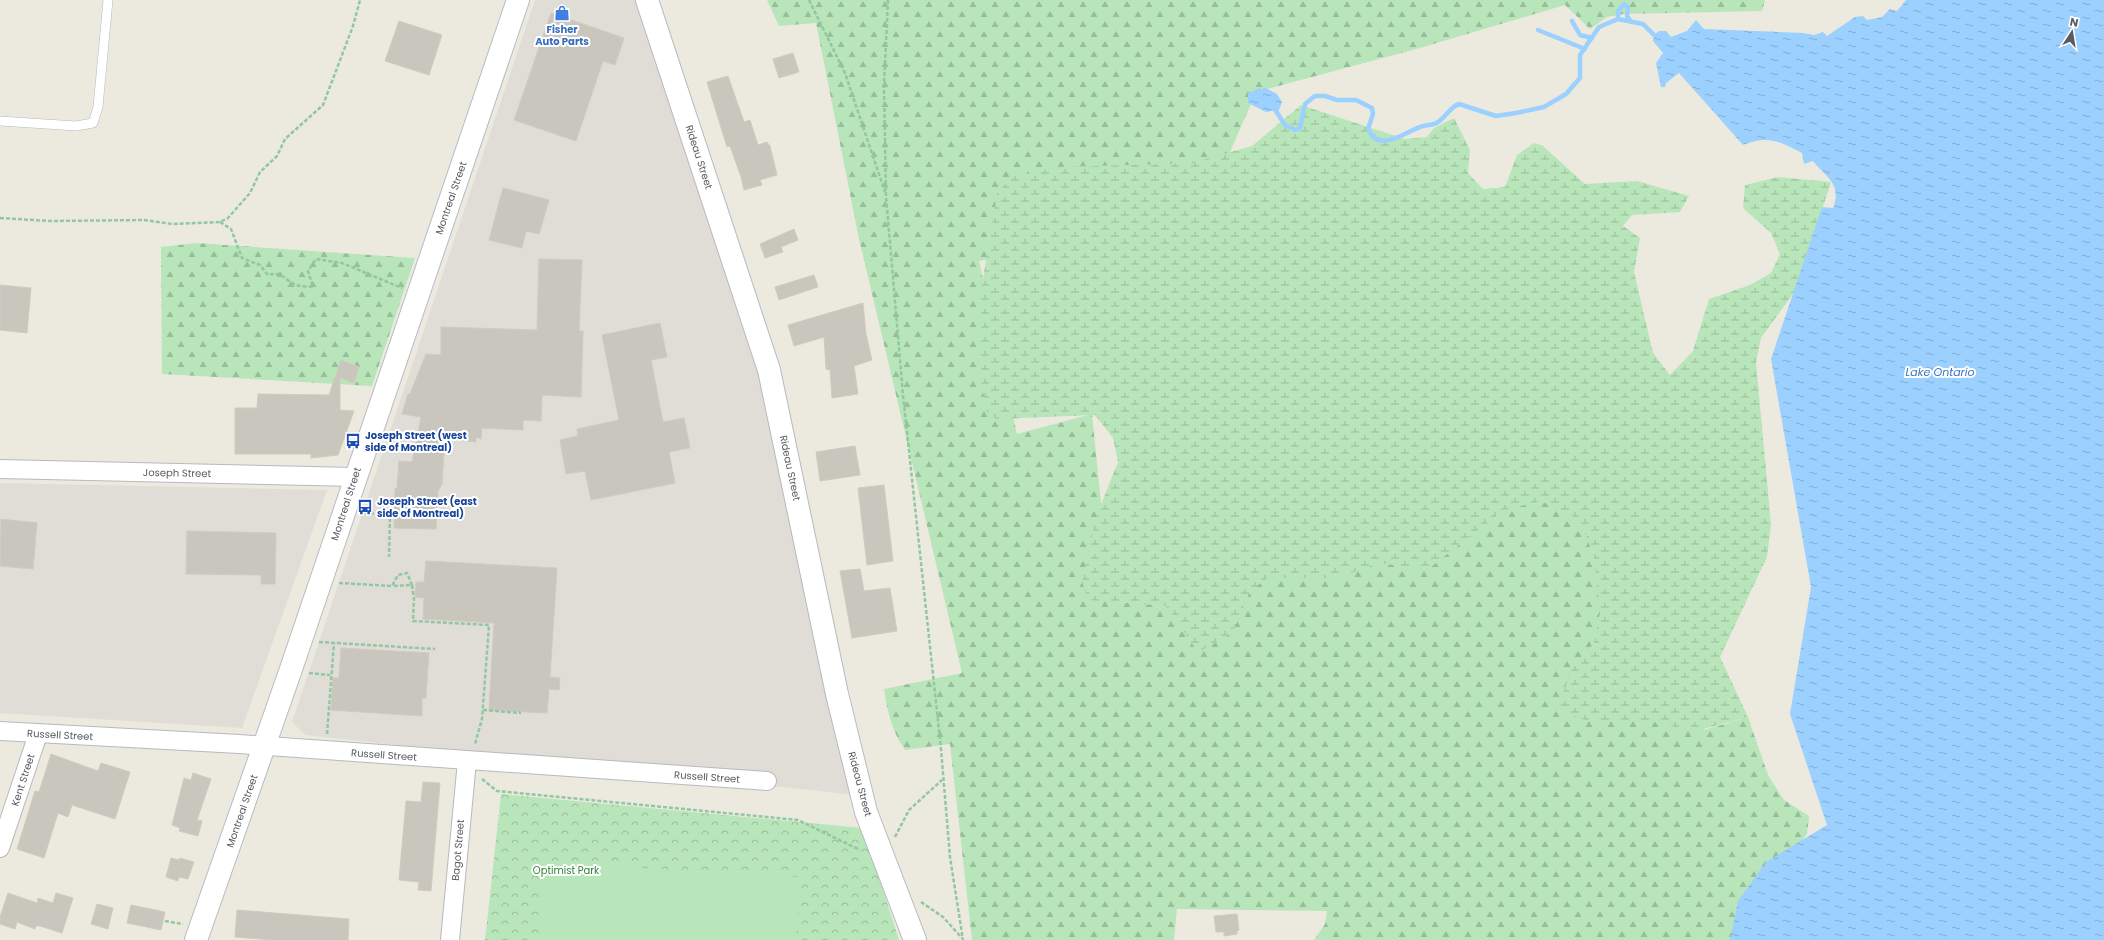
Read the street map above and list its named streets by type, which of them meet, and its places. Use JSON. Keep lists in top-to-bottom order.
{
  "streets": {
    "main road": ["Rideau Street", "Montreal Street"],
    "street": [
      "Joseph Street",
      "Russell Street",
      "Kent Street",
      "Bagot Street"
    ]
  },
  "crossings": [
    ["Montreal Street", "Joseph Street"],
    ["Montreal Street", "Russell Street"],
    ["Russell Street", "Kent Street"],
    ["Russell Street", "Bagot Street"]
  ],
  "water": ["Lake Ontario"],
  "parks": ["Optimist Park"],
  "places": {
    "shop": ["Fisher Auto Parts"],
    "bus stop": ["Joseph Street (west side of Montreal)", "Joseph Street (east side of Montreal)"]
  },
  "north": "top"
}
